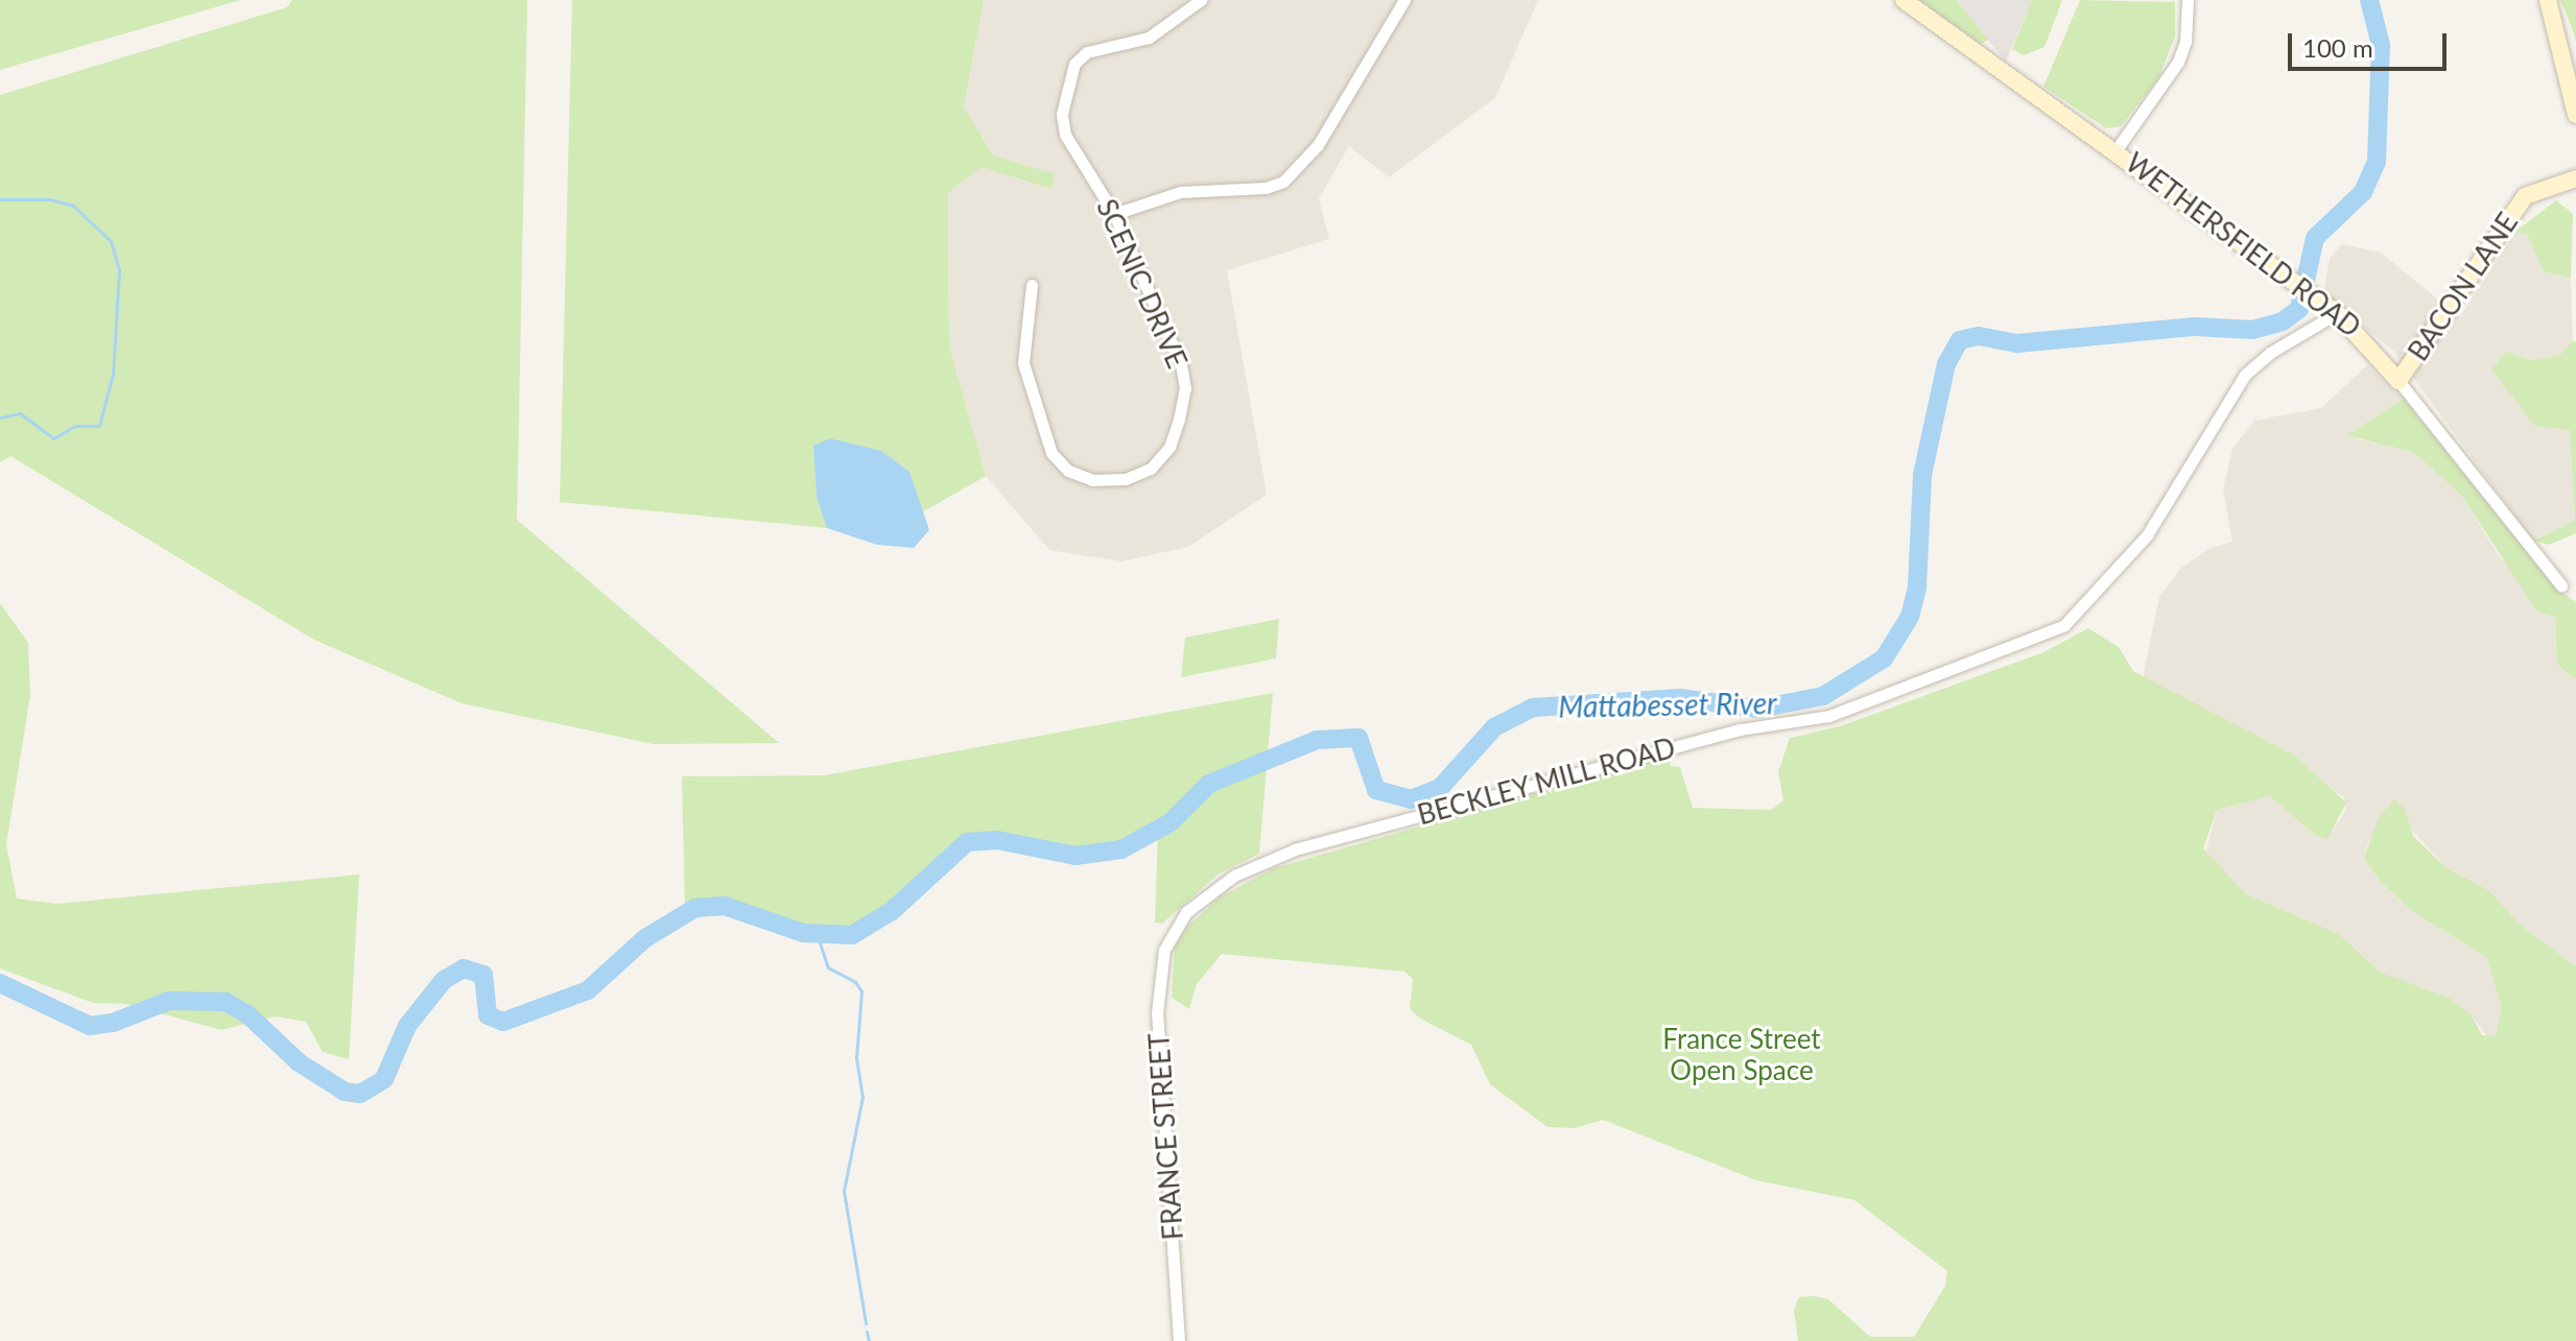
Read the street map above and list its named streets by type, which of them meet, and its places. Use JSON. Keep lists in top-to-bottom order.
{
  "streets": {
    "street": [
      "WETHERSFIELD ROAD",
      "SCENIC DRIVE",
      "BACON LANE",
      "BECKLEY MILL ROAD",
      "FRANCE STREET"
    ]
  },
  "crossings": [
    ["WETHERSFIELD ROAD", "BACON LANE"],
    ["WETHERSFIELD ROAD", "BECKLEY MILL ROAD"],
    ["BECKLEY MILL ROAD", "FRANCE STREET"]
  ],
  "water": ["Mattabesset River"],
  "parks": ["France Street Open Space"],
  "scale_bar": "100 m"
}
